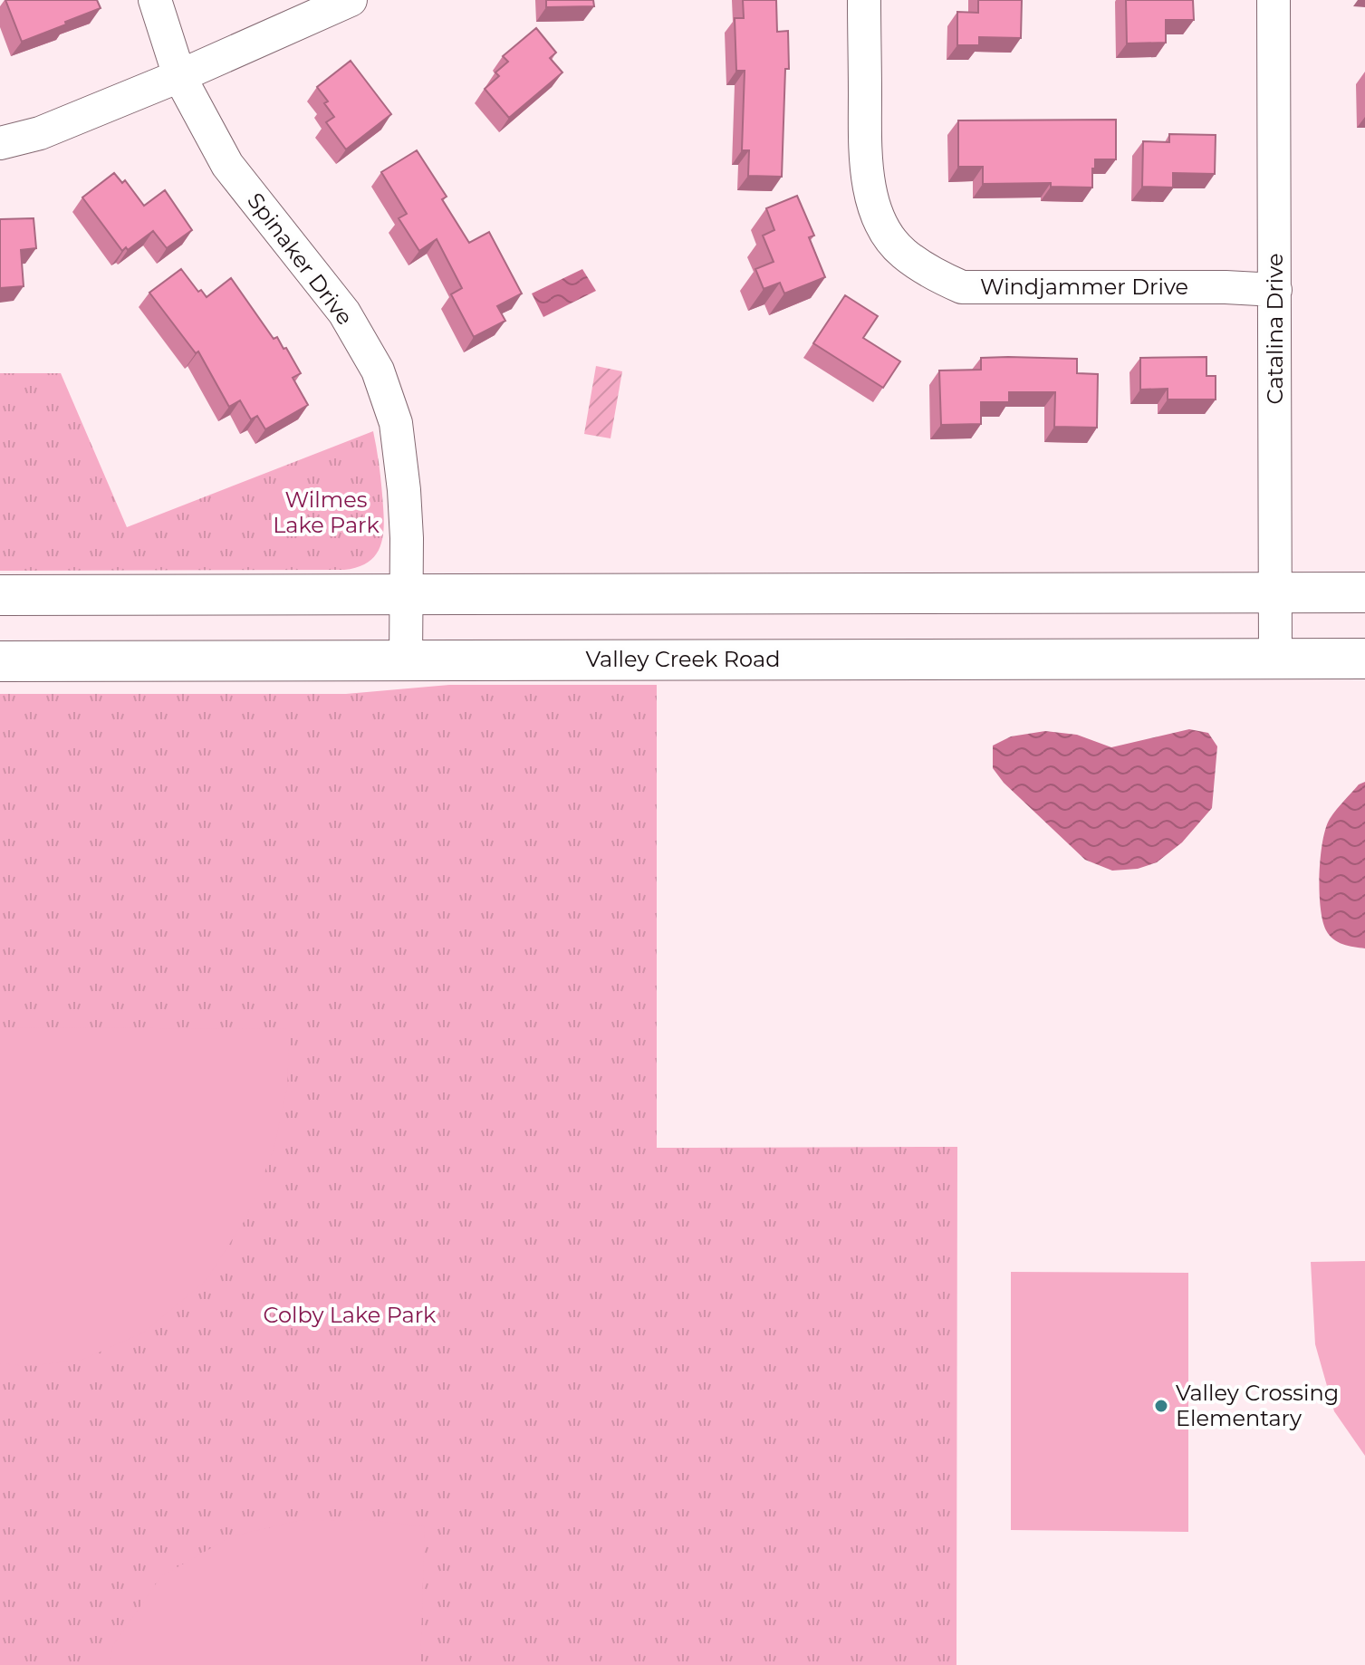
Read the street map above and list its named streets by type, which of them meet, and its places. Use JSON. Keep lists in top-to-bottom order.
{
  "streets": {
    "main road": ["Valley Creek Road"],
    "street": ["Spinaker Drive", "Windjammer Drive", "Catalina Drive"]
  },
  "crossings": [
    ["Spinaker Drive", "Valley Creek Road"],
    ["Windjammer Drive", "Catalina Drive"],
    ["Catalina Drive", "Valley Creek Road"]
  ],
  "parks": ["Wilmes Lake Park", "Colby Lake Park"],
  "places": ["Valley Crossing Elementary"]
}
